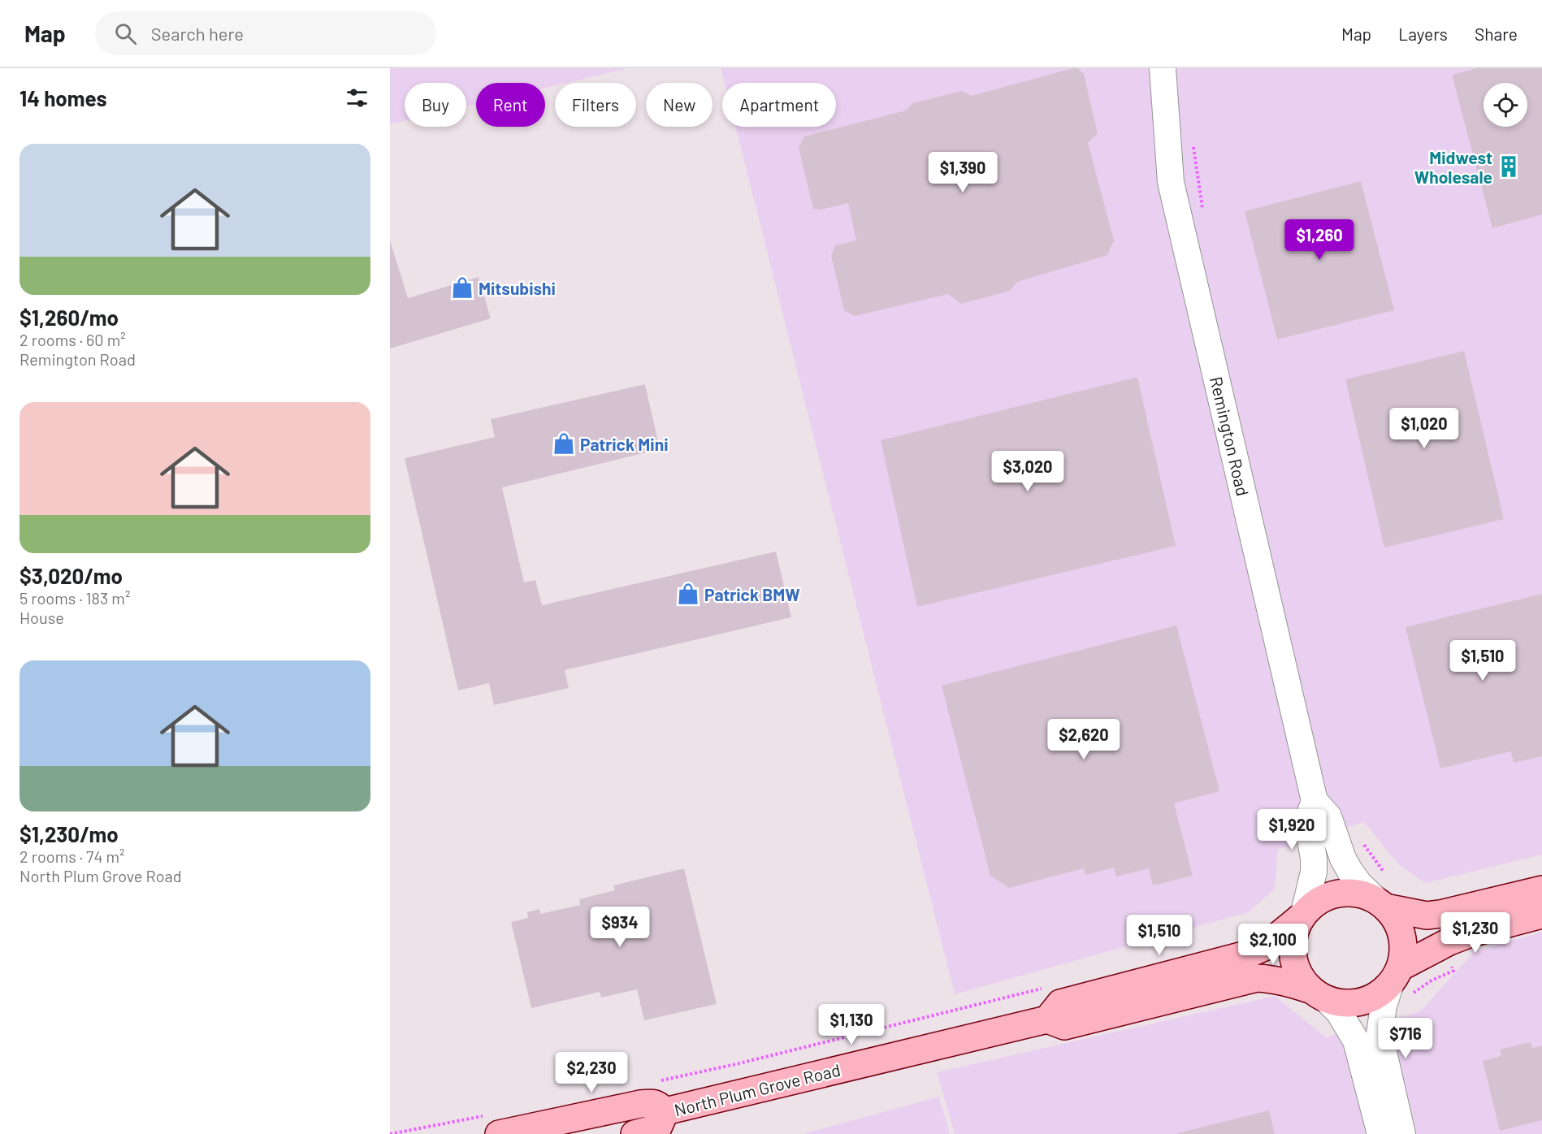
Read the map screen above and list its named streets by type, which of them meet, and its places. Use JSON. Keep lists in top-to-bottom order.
{
  "streets": {
    "street": ["Remington Road", "North Plum Grove Road"]
  },
  "crossings": [
    ["Remington Road", "North Plum Grove Road"]
  ],
  "places": {
    "building": ["Midwest Wholesale"],
    "shop": ["Mitsubishi", "Patrick Mini", "Patrick BMW"]
  },
  "page": {
    "header": "Map",
    "search": "Search here",
    "nav": ["Map", "Layers", "Share"],
    "heading": "14 homes",
    "chip": [
      "Buy",
      "Rent",
      "Filters",
      "New",
      "Apartment"
    ],
    "list": [
      {
        "name": "$1,260/mo",
        "note": "2 rooms · 60 m² · Remington Road"
      },
      {
        "name": "$3,020/mo",
        "note": "5 rooms · 183 m² · House"
      },
      {
        "name": "$1,230/mo",
        "note": "2 rooms · 74 m² · North Plum Grove Road"
      }
    ],
    "price": [
      "$1,390",
      "$1,260",
      "$1,020",
      "$3,020",
      "$1,510",
      "$2,620",
      "$1,920",
      "$934",
      "$1,230",
      "$1,510",
      "$2,100",
      "$1,130",
      "$716",
      "$2,230"
    ]
  }
}
